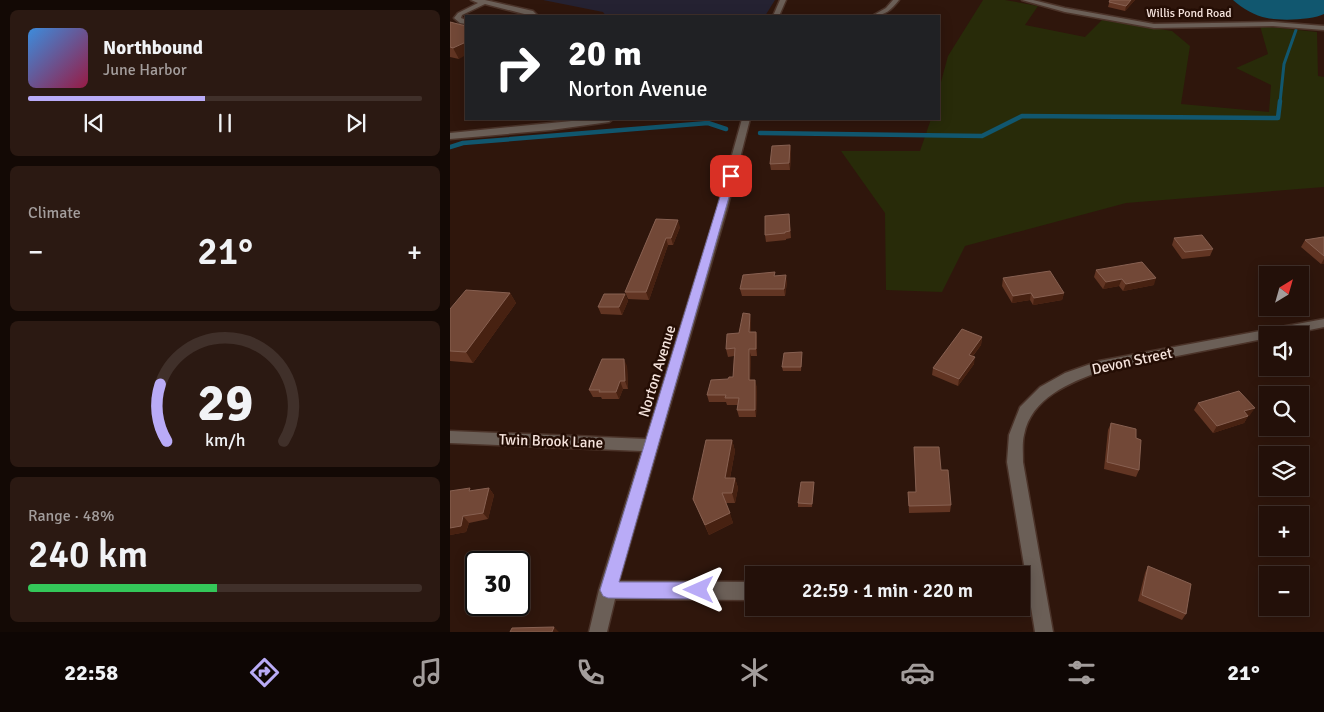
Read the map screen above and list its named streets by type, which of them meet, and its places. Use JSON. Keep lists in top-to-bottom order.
{
  "streets": {
    "street": [
      "Willis Pond Road",
      "Devon Street",
      "Norton Avenue",
      "Twin Brook Lane"
    ]
  },
  "crossings": [
    ["Norton Avenue", "Twin Brook Lane"]
  ],
  "north": "top right",
  "page": {
    "turn": ["20 m", "Norton Avenue"],
    "song": ["Northbound", "June Harbor"],
    "tile": [
      "Climate",
      ["Range · 48%", "240 km"]
    ],
    "heat": ["−", "21°", "+"],
    "map_buttons": ["+", "−"],
    "limit": "30",
    "trip": "22:59 · 1 min · 220 m",
    "tabs": ["22:58", "21°"],
    "gauge": ["29", "km/h"]
  }
}
